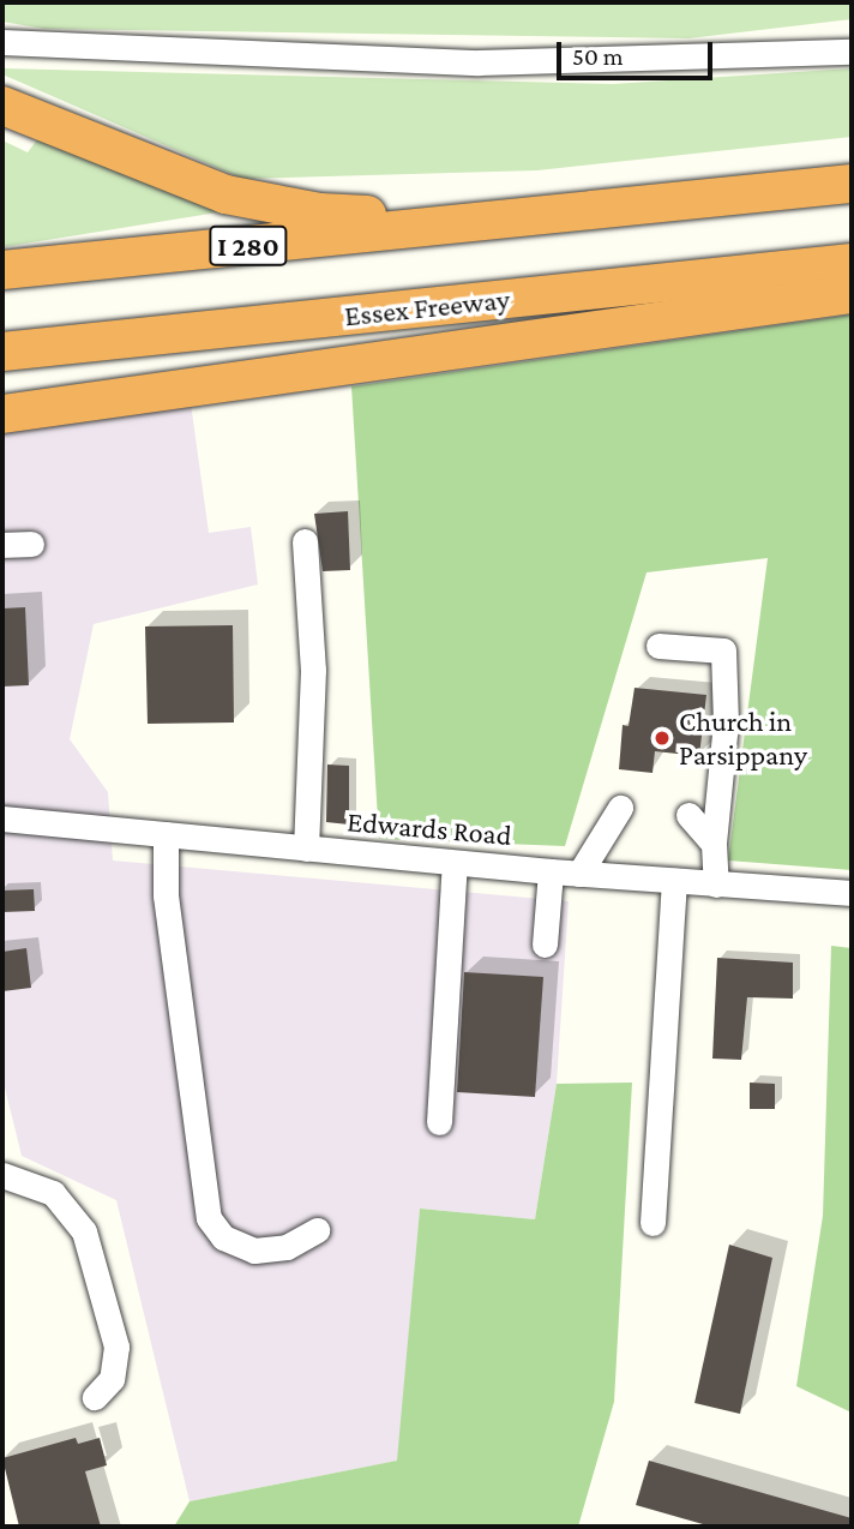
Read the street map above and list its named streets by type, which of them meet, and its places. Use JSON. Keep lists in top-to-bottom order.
{
  "streets": {
    "highway": ["I 280", "Essex Freeway"],
    "street": ["Edwards Road"]
  },
  "places": ["Church in Parsippany"],
  "scale_bar": "50 m"
}
